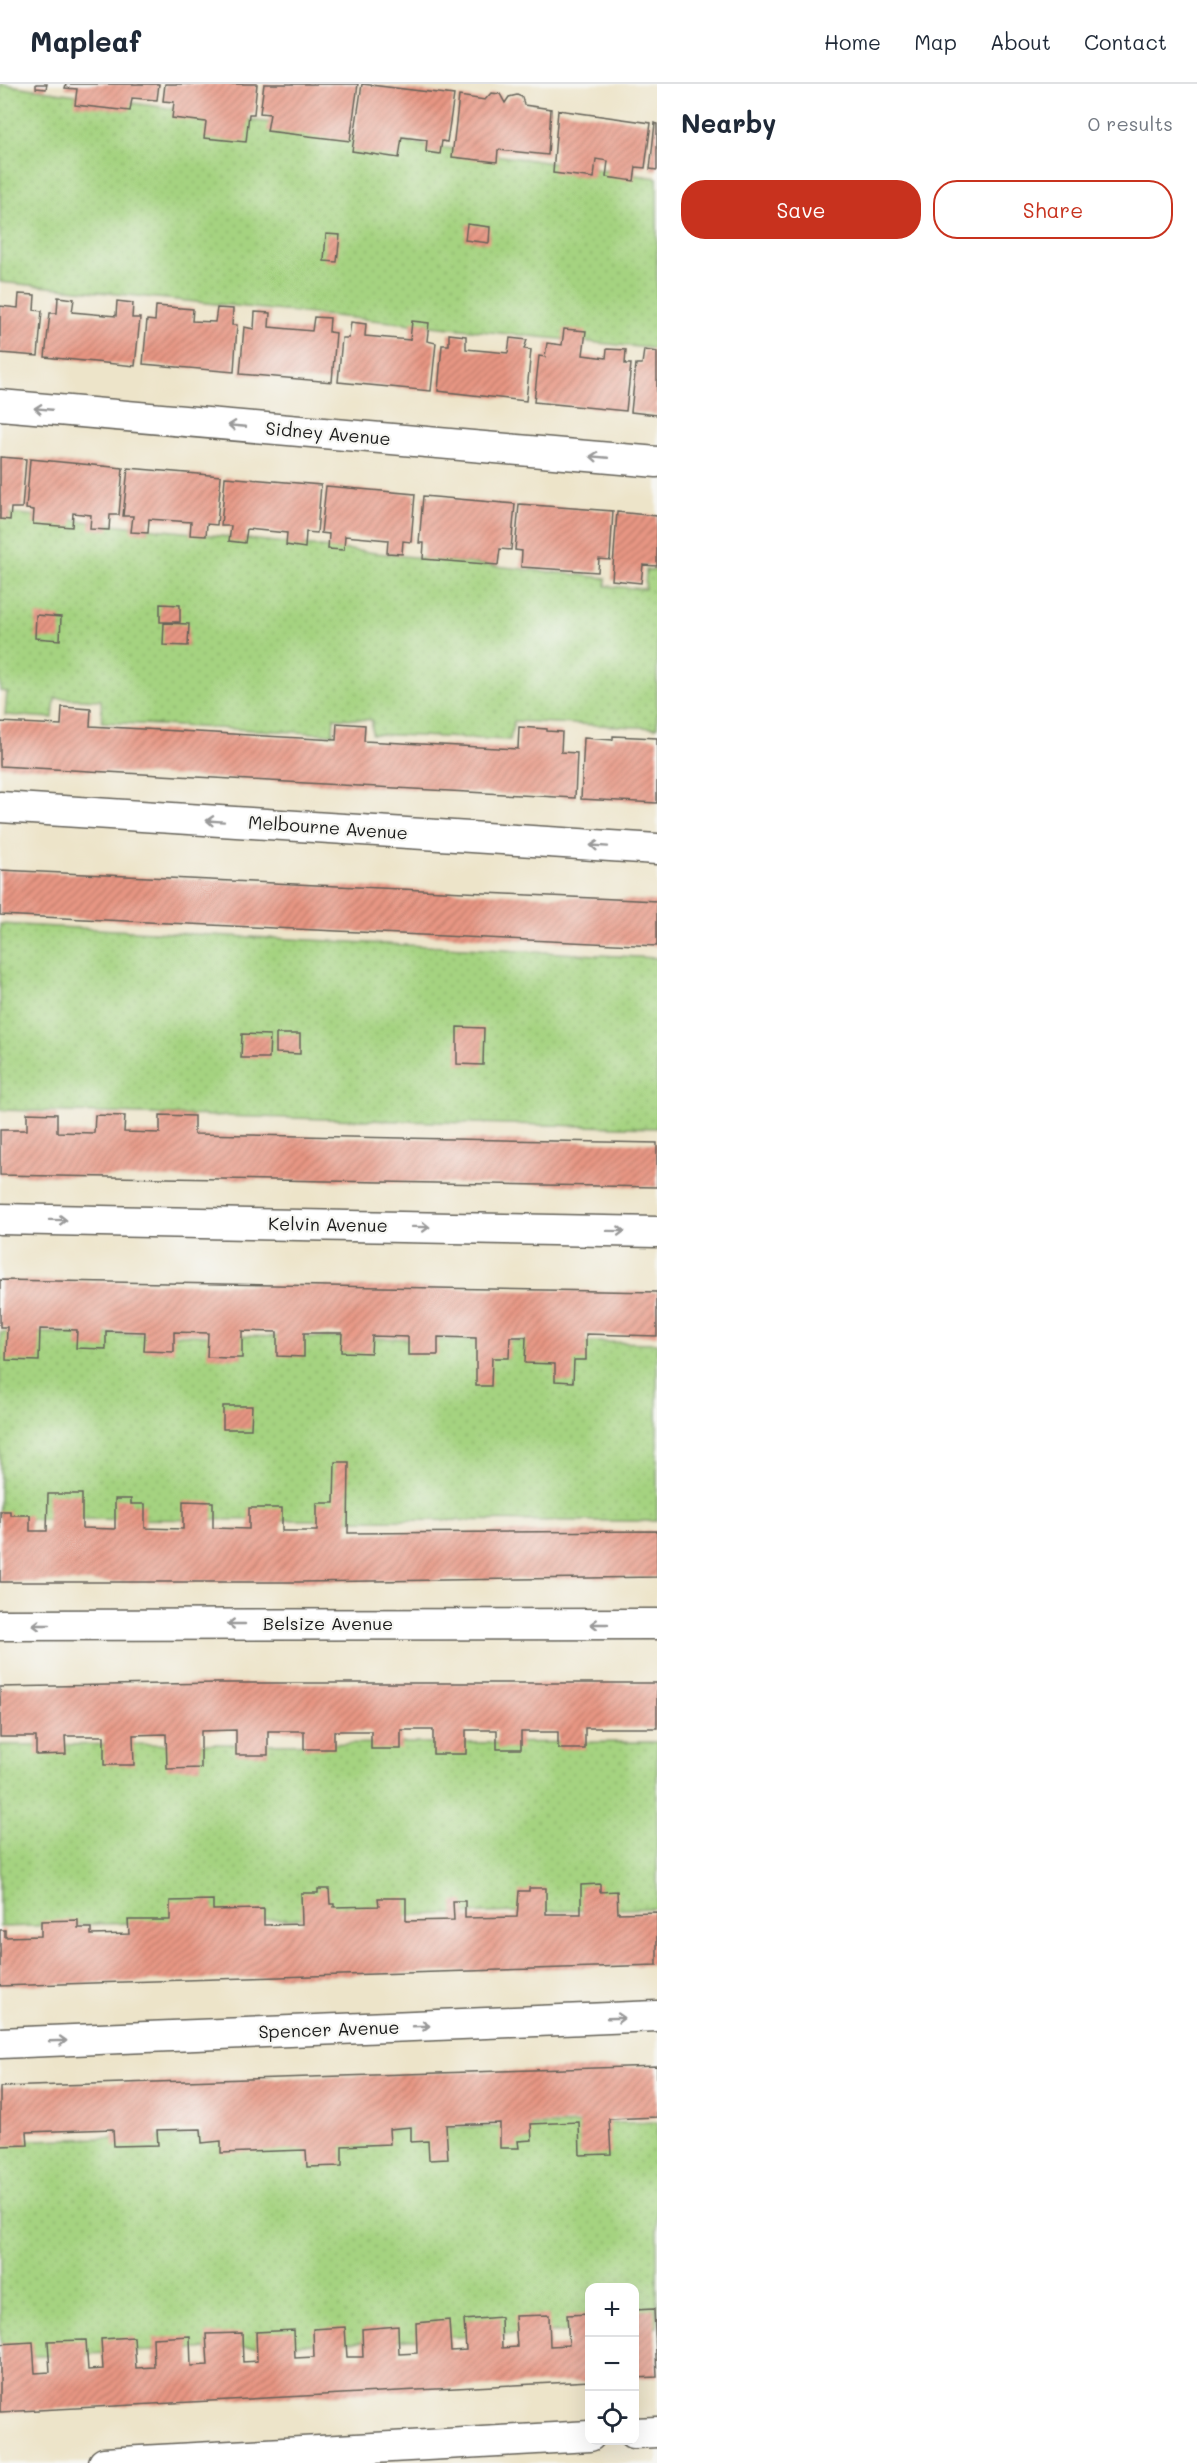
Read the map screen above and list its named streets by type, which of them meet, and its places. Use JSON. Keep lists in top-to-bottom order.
{
  "streets": {
    "street": [
      "Sidney Avenue",
      "Melbourne Avenue",
      "Kelvin Avenue",
      "Belsize Avenue",
      "Spencer Avenue"
    ]
  },
  "one_way": [
    "Sidney Avenue",
    "Melbourne Avenue",
    "Kelvin Avenue",
    "Belsize Avenue",
    "Spencer Avenue"
  ],
  "page": {
    "header": "Mapleaf",
    "nav": [
      "Home",
      "Map",
      "About",
      "Contact"
    ],
    "heading": ["Nearby", "0 results"],
    "buttons": ["Save", "Share"],
    "map_buttons": ["+", "−"]
  }
}
